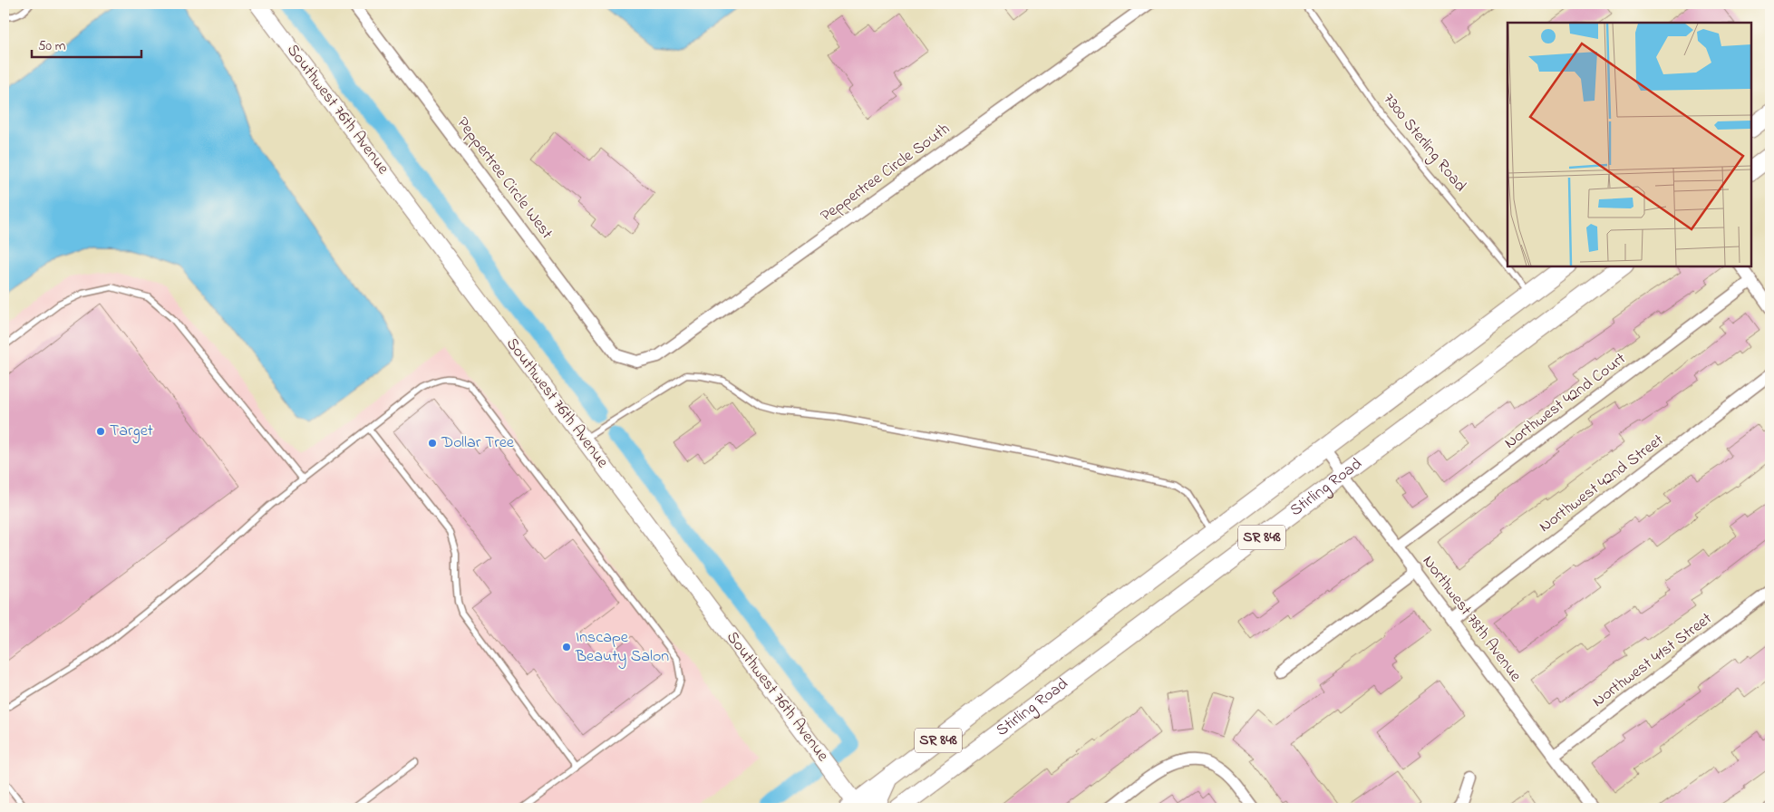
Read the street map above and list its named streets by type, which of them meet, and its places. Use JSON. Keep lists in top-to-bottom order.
{
  "streets": {
    "main road": ["Stirling Road", "SR 848"],
    "street": [
      "Southwest 76th Avenue",
      "Peppertree Circle South",
      "Peppertree Circle West",
      "Northwest 42nd Court",
      "Northwest 42nd Street",
      "Northwest 78th Avenue",
      "Northwest 41st Street"
    ],
    "lane": ["7300 Sterling Road"]
  },
  "crossings": [
    ["Southwest 76th Avenue", "Stirling Road"],
    ["7300 Sterling Road", "Stirling Road"],
    ["Peppertree Circle South", "Peppertree Circle West"],
    ["Northwest 42nd Court", "Northwest 78th Avenue"],
    ["Northwest 42nd Street", "Northwest 78th Avenue"],
    ["Stirling Road", "Northwest 78th Avenue"],
    ["Northwest 78th Avenue", "Northwest 41st Street"]
  ],
  "places": ["Target", "Dollar Tree", "Inscape Beauty Salon"],
  "scale_bar": "50 m"
}
